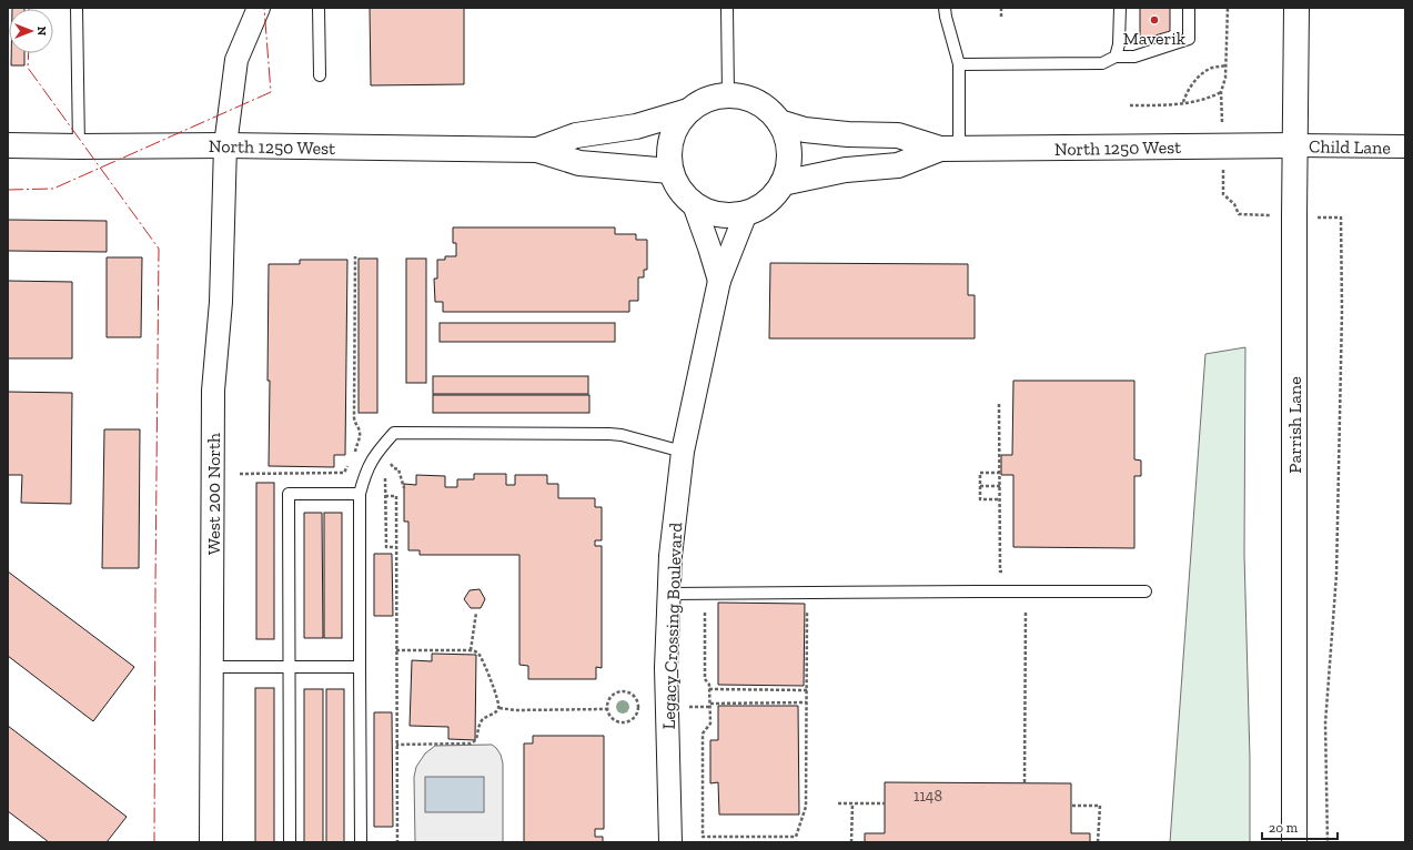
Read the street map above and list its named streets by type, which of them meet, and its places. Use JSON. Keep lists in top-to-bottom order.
{
  "streets": {
    "street": [
      "North 1250 West",
      "Child Lane",
      "Parrish Lane",
      "West 200 North",
      "Legacy Crossing Boulevard"
    ]
  },
  "crossings": [
    ["North 1250 West", "Child Lane"],
    ["North 1250 West", "Parrish Lane"],
    ["North 1250 West", "West 200 North"],
    ["North 1250 West", "Legacy Crossing Boulevard"],
    ["Child Lane", "Parrish Lane"]
  ],
  "places": ["Maverik"],
  "house_numbers": ["1148"],
  "scale_bar": "20 m",
  "north": "right"
}
